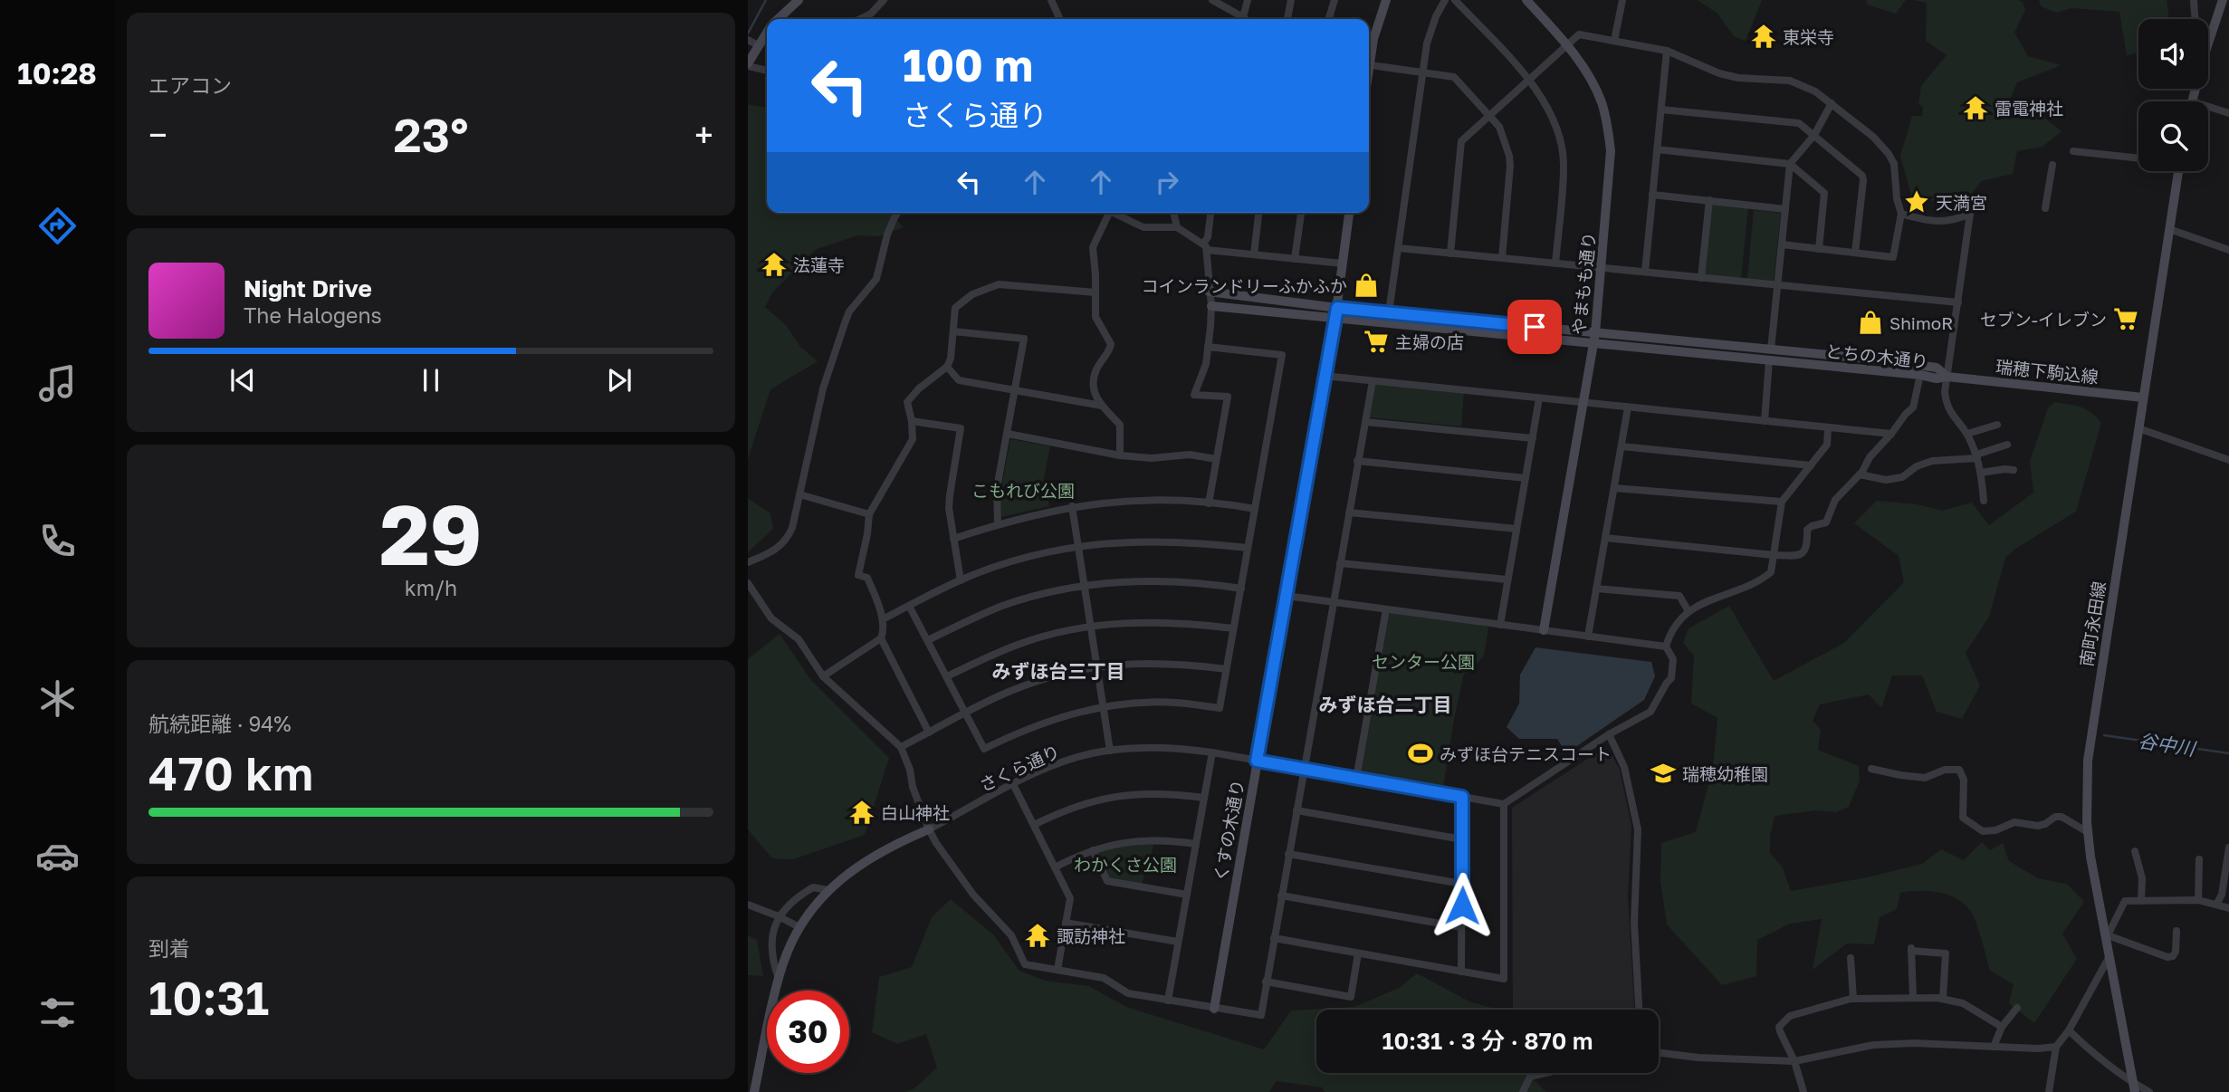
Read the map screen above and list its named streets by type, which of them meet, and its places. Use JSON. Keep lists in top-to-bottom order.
{
  "streets": {
    "street": [
      "やまもも通り",
      "とちの木通り",
      "瑞穂下駒込線",
      "南町永田線",
      "さくら通り",
      "くすの木通り"
    ]
  },
  "crossings": [
    ["やまもも通り", "とちの木通り"],
    ["とちの木通り", "瑞穂下駒込線"],
    ["とちの木通り", "くすの木通り"],
    ["瑞穂下駒込線", "南町永田線"],
    ["さくら通り", "くすの木通り"]
  ],
  "districts": ["みずほ台三丁目", "みずほ台二丁目"],
  "water": ["谷中川"],
  "parks": ["こもれび公園", "センター公園", "わかくさ公園"],
  "places": {
    "temple": [
      "東栄寺",
      "雷電神社",
      "法蓮寺",
      "白山神社",
      "諏訪神社"
    ],
    "place": ["天満宮"],
    "shop": ["コインランドリーふかふか", "ShimoR"],
    "supermarket": ["セブン-イレブン", "主婦の店"],
    "sports": ["みずほ台テニスコート"],
    "school or university": ["瑞穂幼稚園"]
  },
  "page": {
    "tabs": "10:28",
    "tile": [
      "エアコン",
      ["29", "km/h"],
      ["航続距離 · 94%", "470 km"],
      ["到着", "10:31"]
    ],
    "turn": ["100 m", "さくら通り"],
    "heat": ["−", "23°", "+"],
    "song": ["Night Drive", "The Halogens"],
    "limit": "30",
    "trip": "10:31 · 3 分 · 870 m"
  }
}
